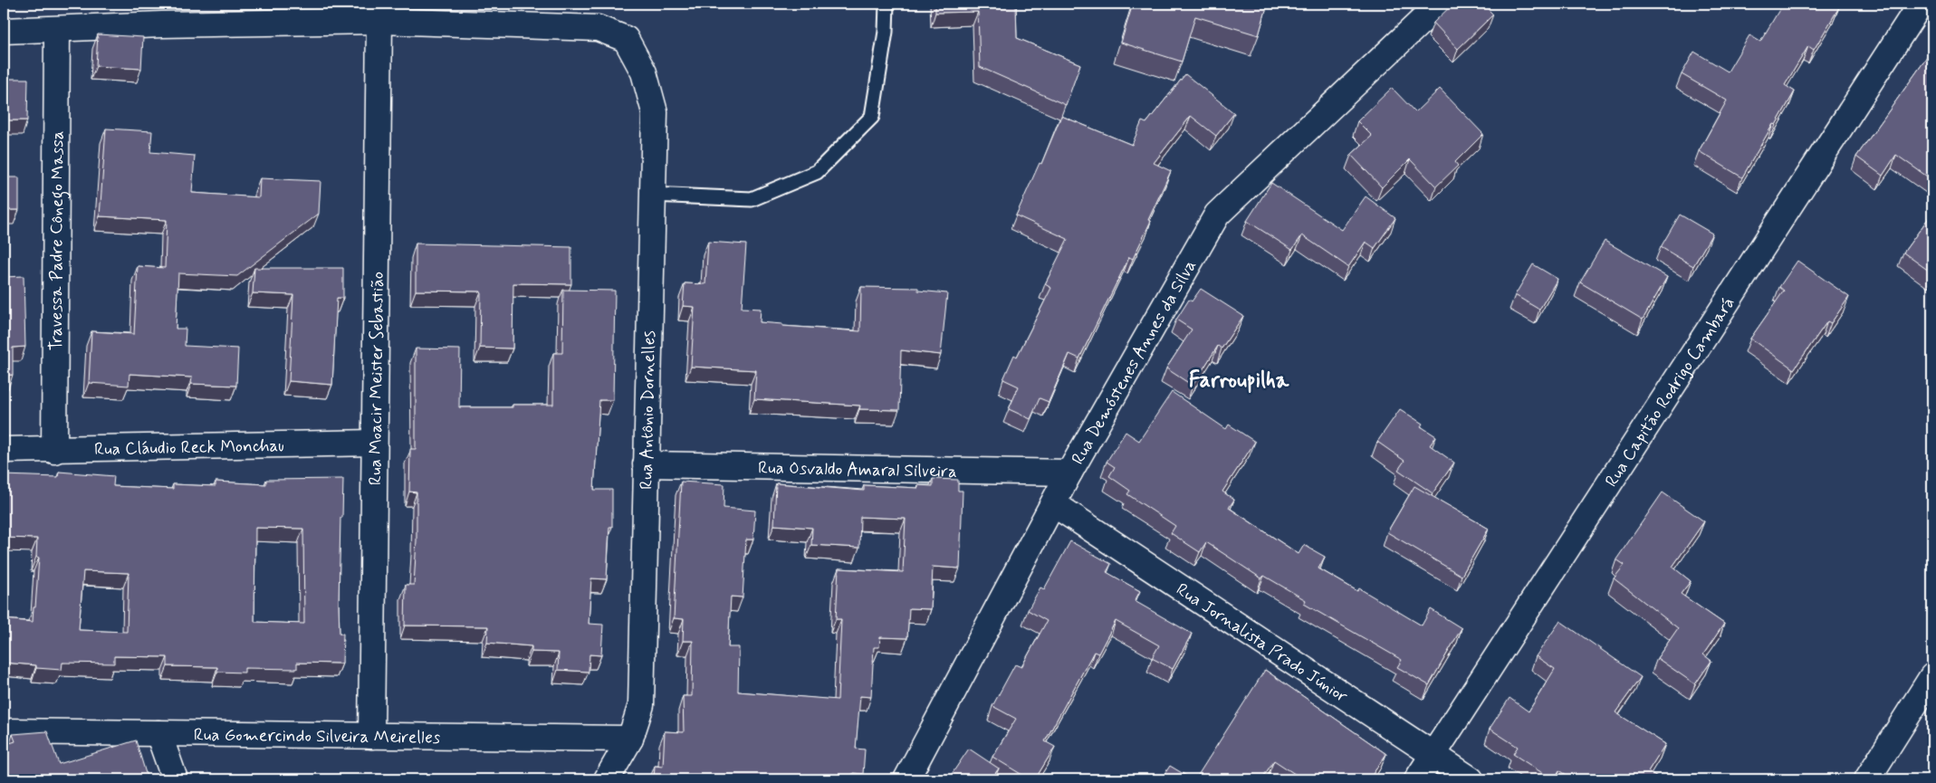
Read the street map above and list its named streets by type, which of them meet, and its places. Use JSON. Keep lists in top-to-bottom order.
{
  "streets": {
    "street": [
      "Travessa Padre Cônego Massa",
      "Rua Demóstenes Annes da Silva",
      "Rua Moacir Meister Sebastião",
      "Rua Capitão Rodrigo Cambará",
      "Rua Antônio Dornelles",
      "Rua Cláudio Reck Monchau",
      "Rua Osvaldo Amaral Silveira",
      "Rua Jornalista Prado Júnior",
      "Rua Gomercindo Silveira Meirelles"
    ]
  },
  "crossings": [
    ["Travessa Padre Cônego Massa", "Rua Cláudio Reck Monchau"],
    ["Rua Demóstenes Annes da Silva", "Rua Osvaldo Amaral Silveira"],
    ["Rua Demóstenes Annes da Silva", "Rua Jornalista Prado Júnior"],
    ["Rua Moacir Meister Sebastião", "Rua Antônio Dornelles"],
    ["Rua Moacir Meister Sebastião", "Rua Cláudio Reck Monchau"],
    ["Rua Moacir Meister Sebastião", "Rua Gomercindo Silveira Meirelles"],
    ["Rua Capitão Rodrigo Cambará", "Rua Jornalista Prado Júnior"],
    ["Rua Antônio Dornelles", "Rua Osvaldo Amaral Silveira"],
    ["Rua Antônio Dornelles", "Rua Gomercindo Silveira Meirelles"]
  ],
  "districts": ["Farroupilha"]
}
